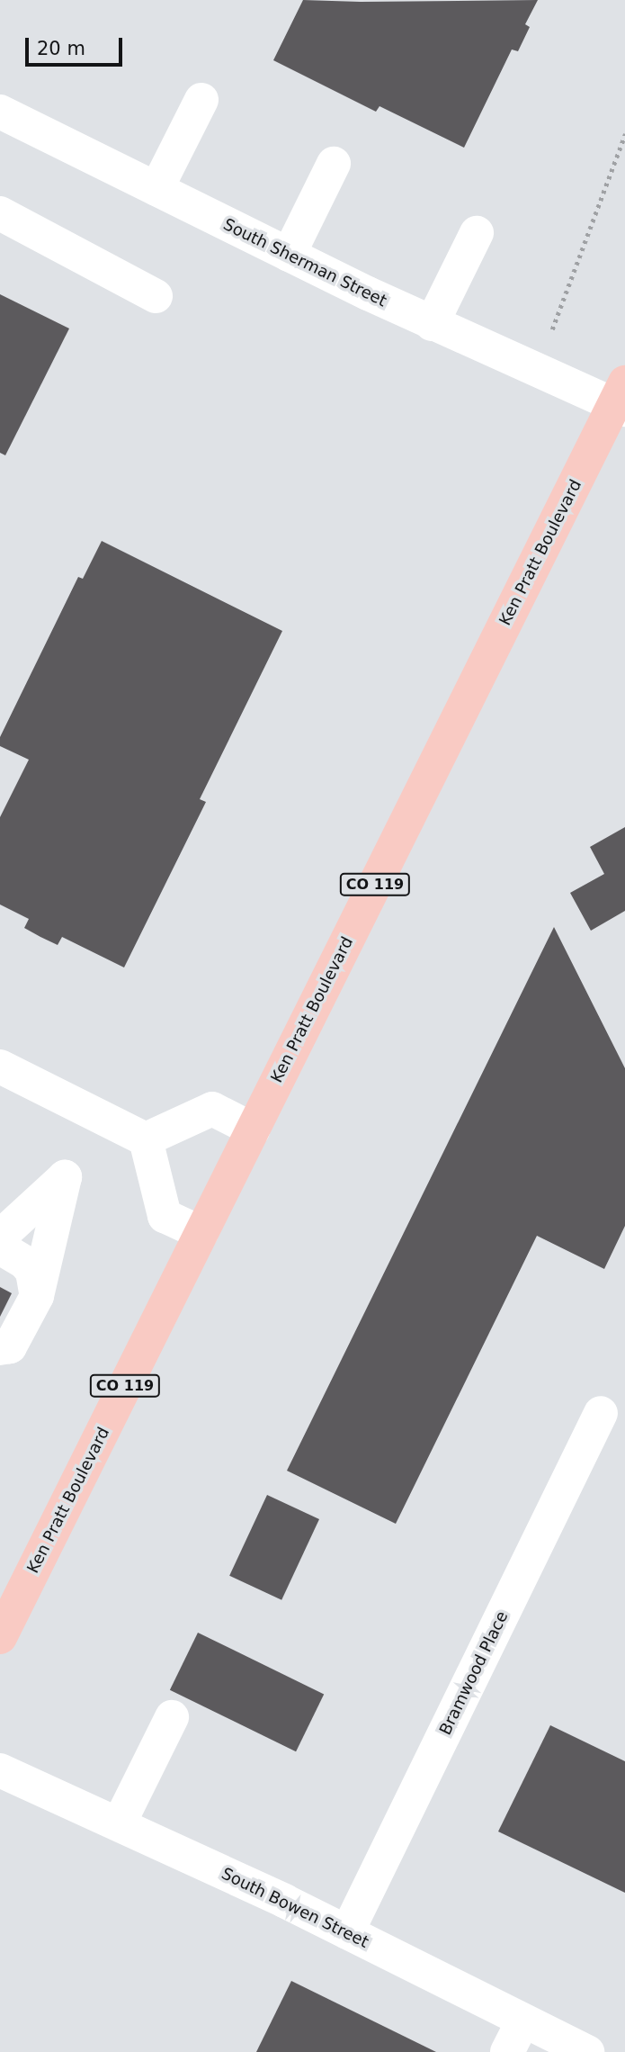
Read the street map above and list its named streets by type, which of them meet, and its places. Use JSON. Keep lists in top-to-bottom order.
{
  "streets": {
    "highway": ["Ken Pratt Boulevard", "CO 119"],
    "street": ["South Sherman Street", "Bramwood Place", "South Bowen Street"]
  },
  "crossings": [
    ["South Sherman Street", "Ken Pratt Boulevard"],
    ["Bramwood Place", "South Bowen Street"]
  ],
  "scale_bar": "20 m"
}
